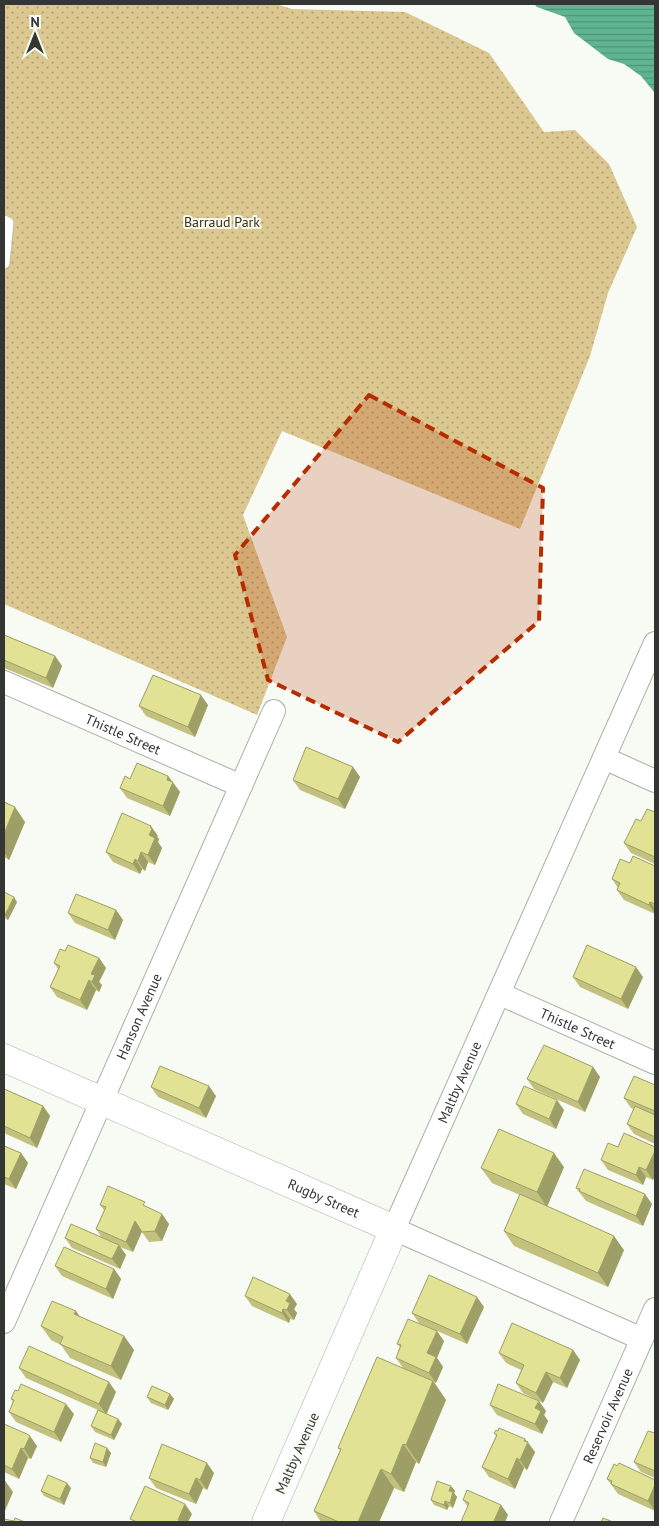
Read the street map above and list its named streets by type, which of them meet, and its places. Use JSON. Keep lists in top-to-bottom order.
{
  "streets": {
    "street": [
      "Thistle Street",
      "Hanson Avenue",
      "Maltby Avenue",
      "Rugby Street",
      "Reservoir Avenue"
    ]
  },
  "crossings": [
    ["Thistle Street", "Hanson Avenue"],
    ["Thistle Street", "Maltby Avenue"],
    ["Hanson Avenue", "Rugby Street"],
    ["Maltby Avenue", "Rugby Street"],
    ["Rugby Street", "Reservoir Avenue"]
  ],
  "parks": ["Barraud Park"],
  "north": "top"
}
